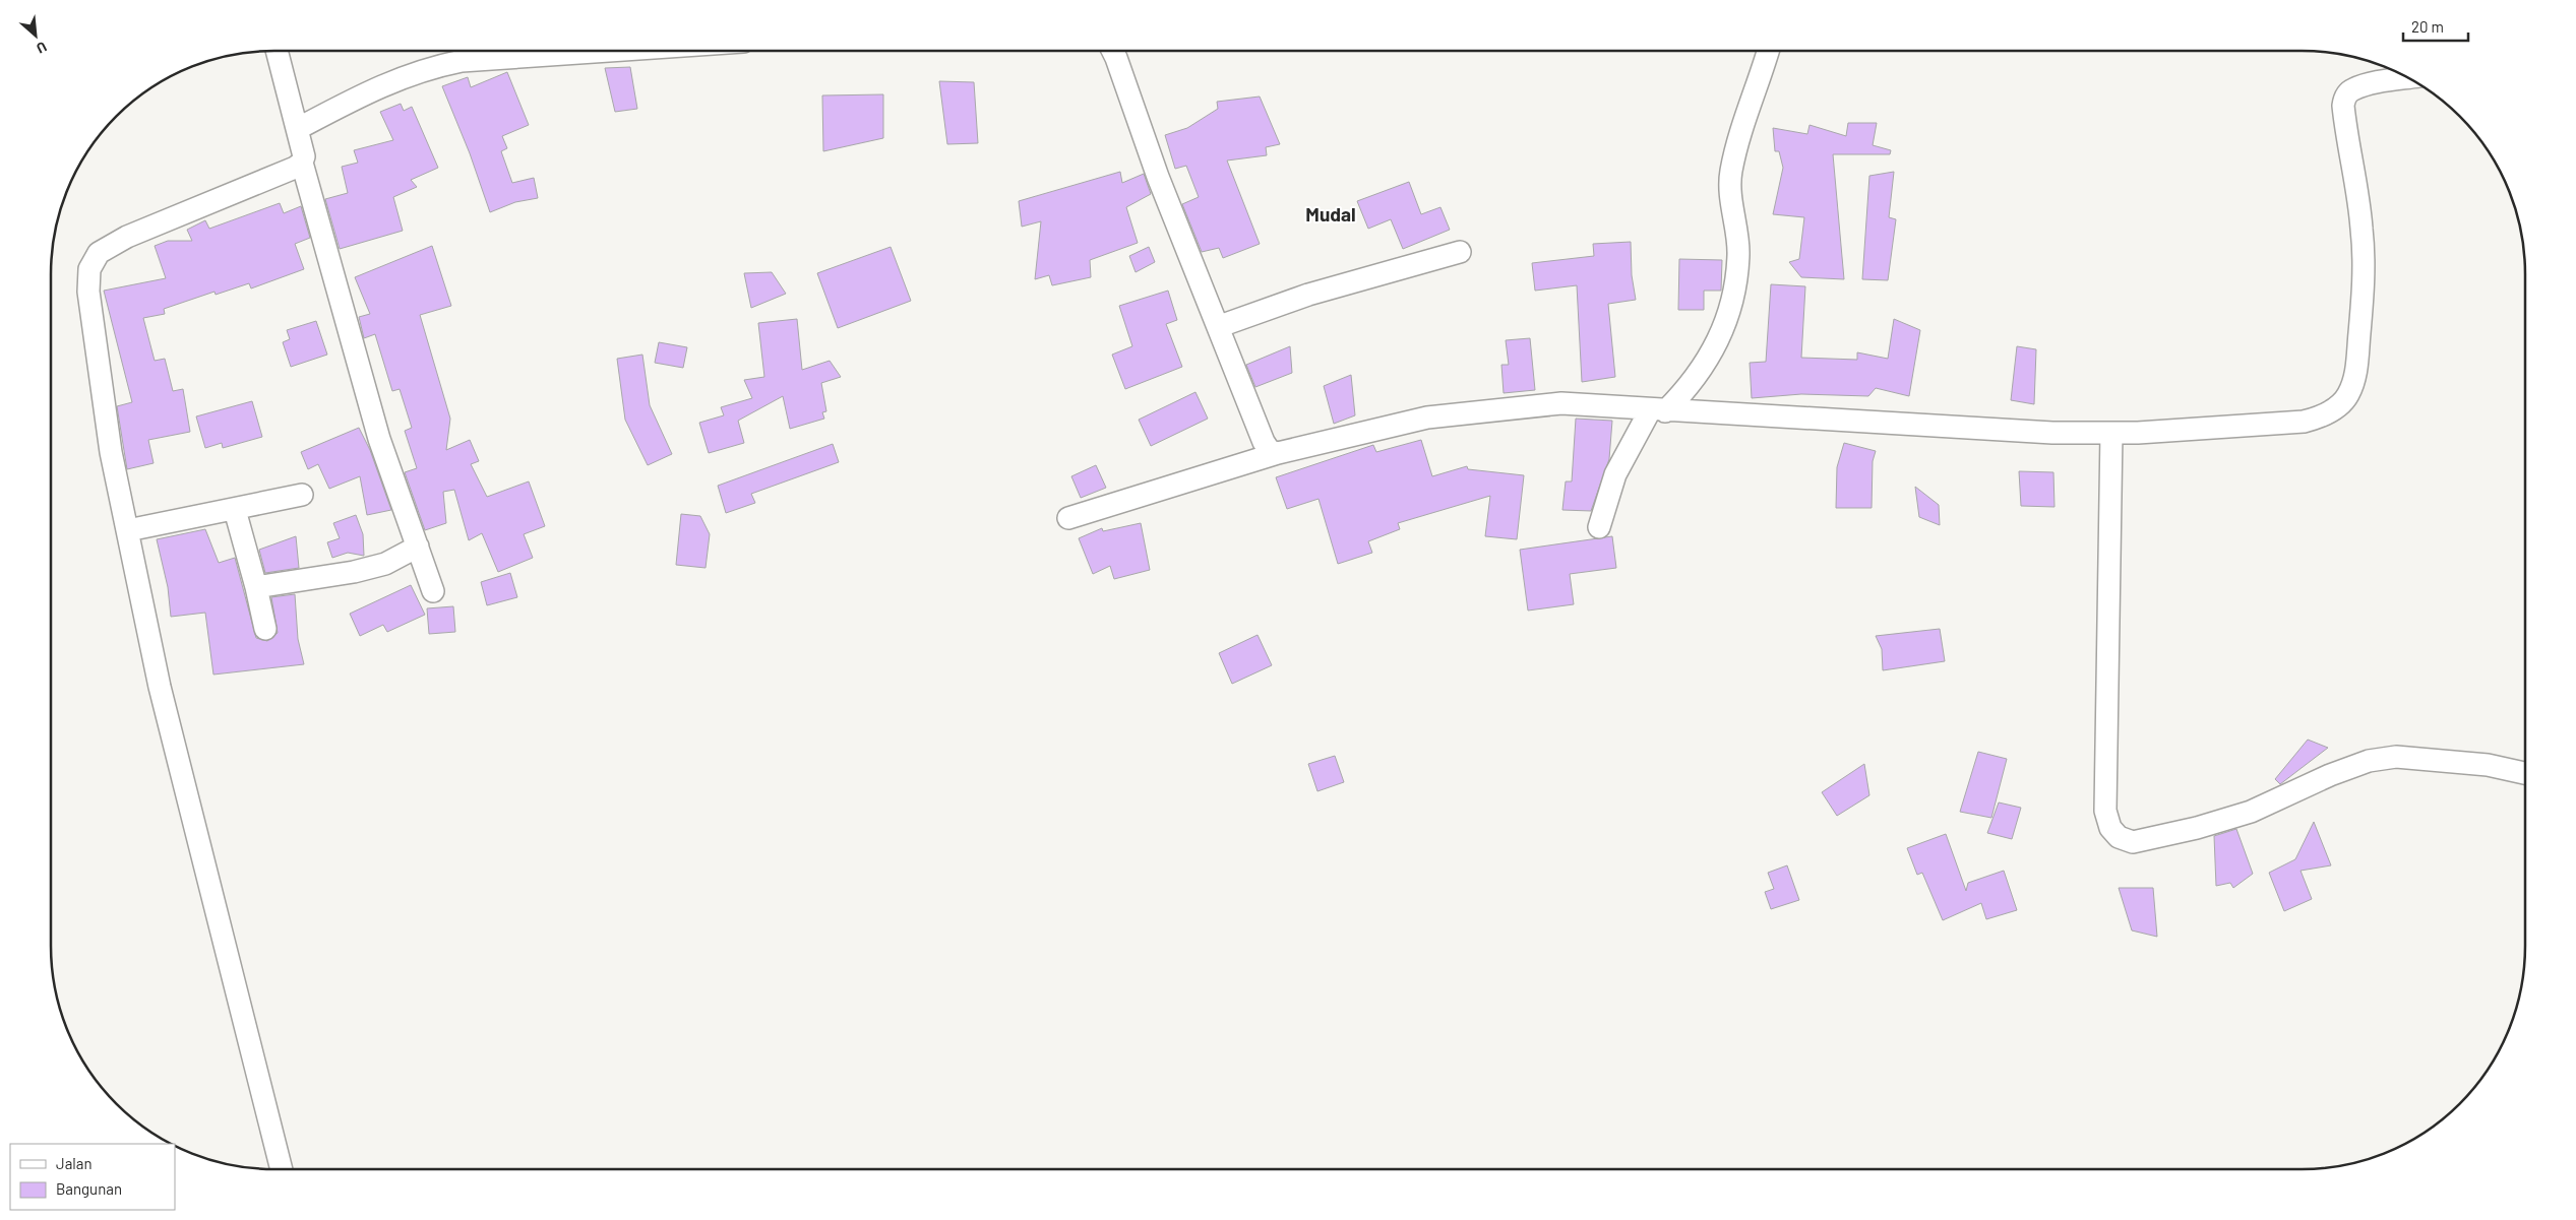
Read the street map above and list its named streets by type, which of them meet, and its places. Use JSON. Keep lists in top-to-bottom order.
{
  "districts": ["Mudal"],
  "legend": ["Jalan", "Bangunan"],
  "scale_bar": "20 m",
  "north": "bottom right"
}
